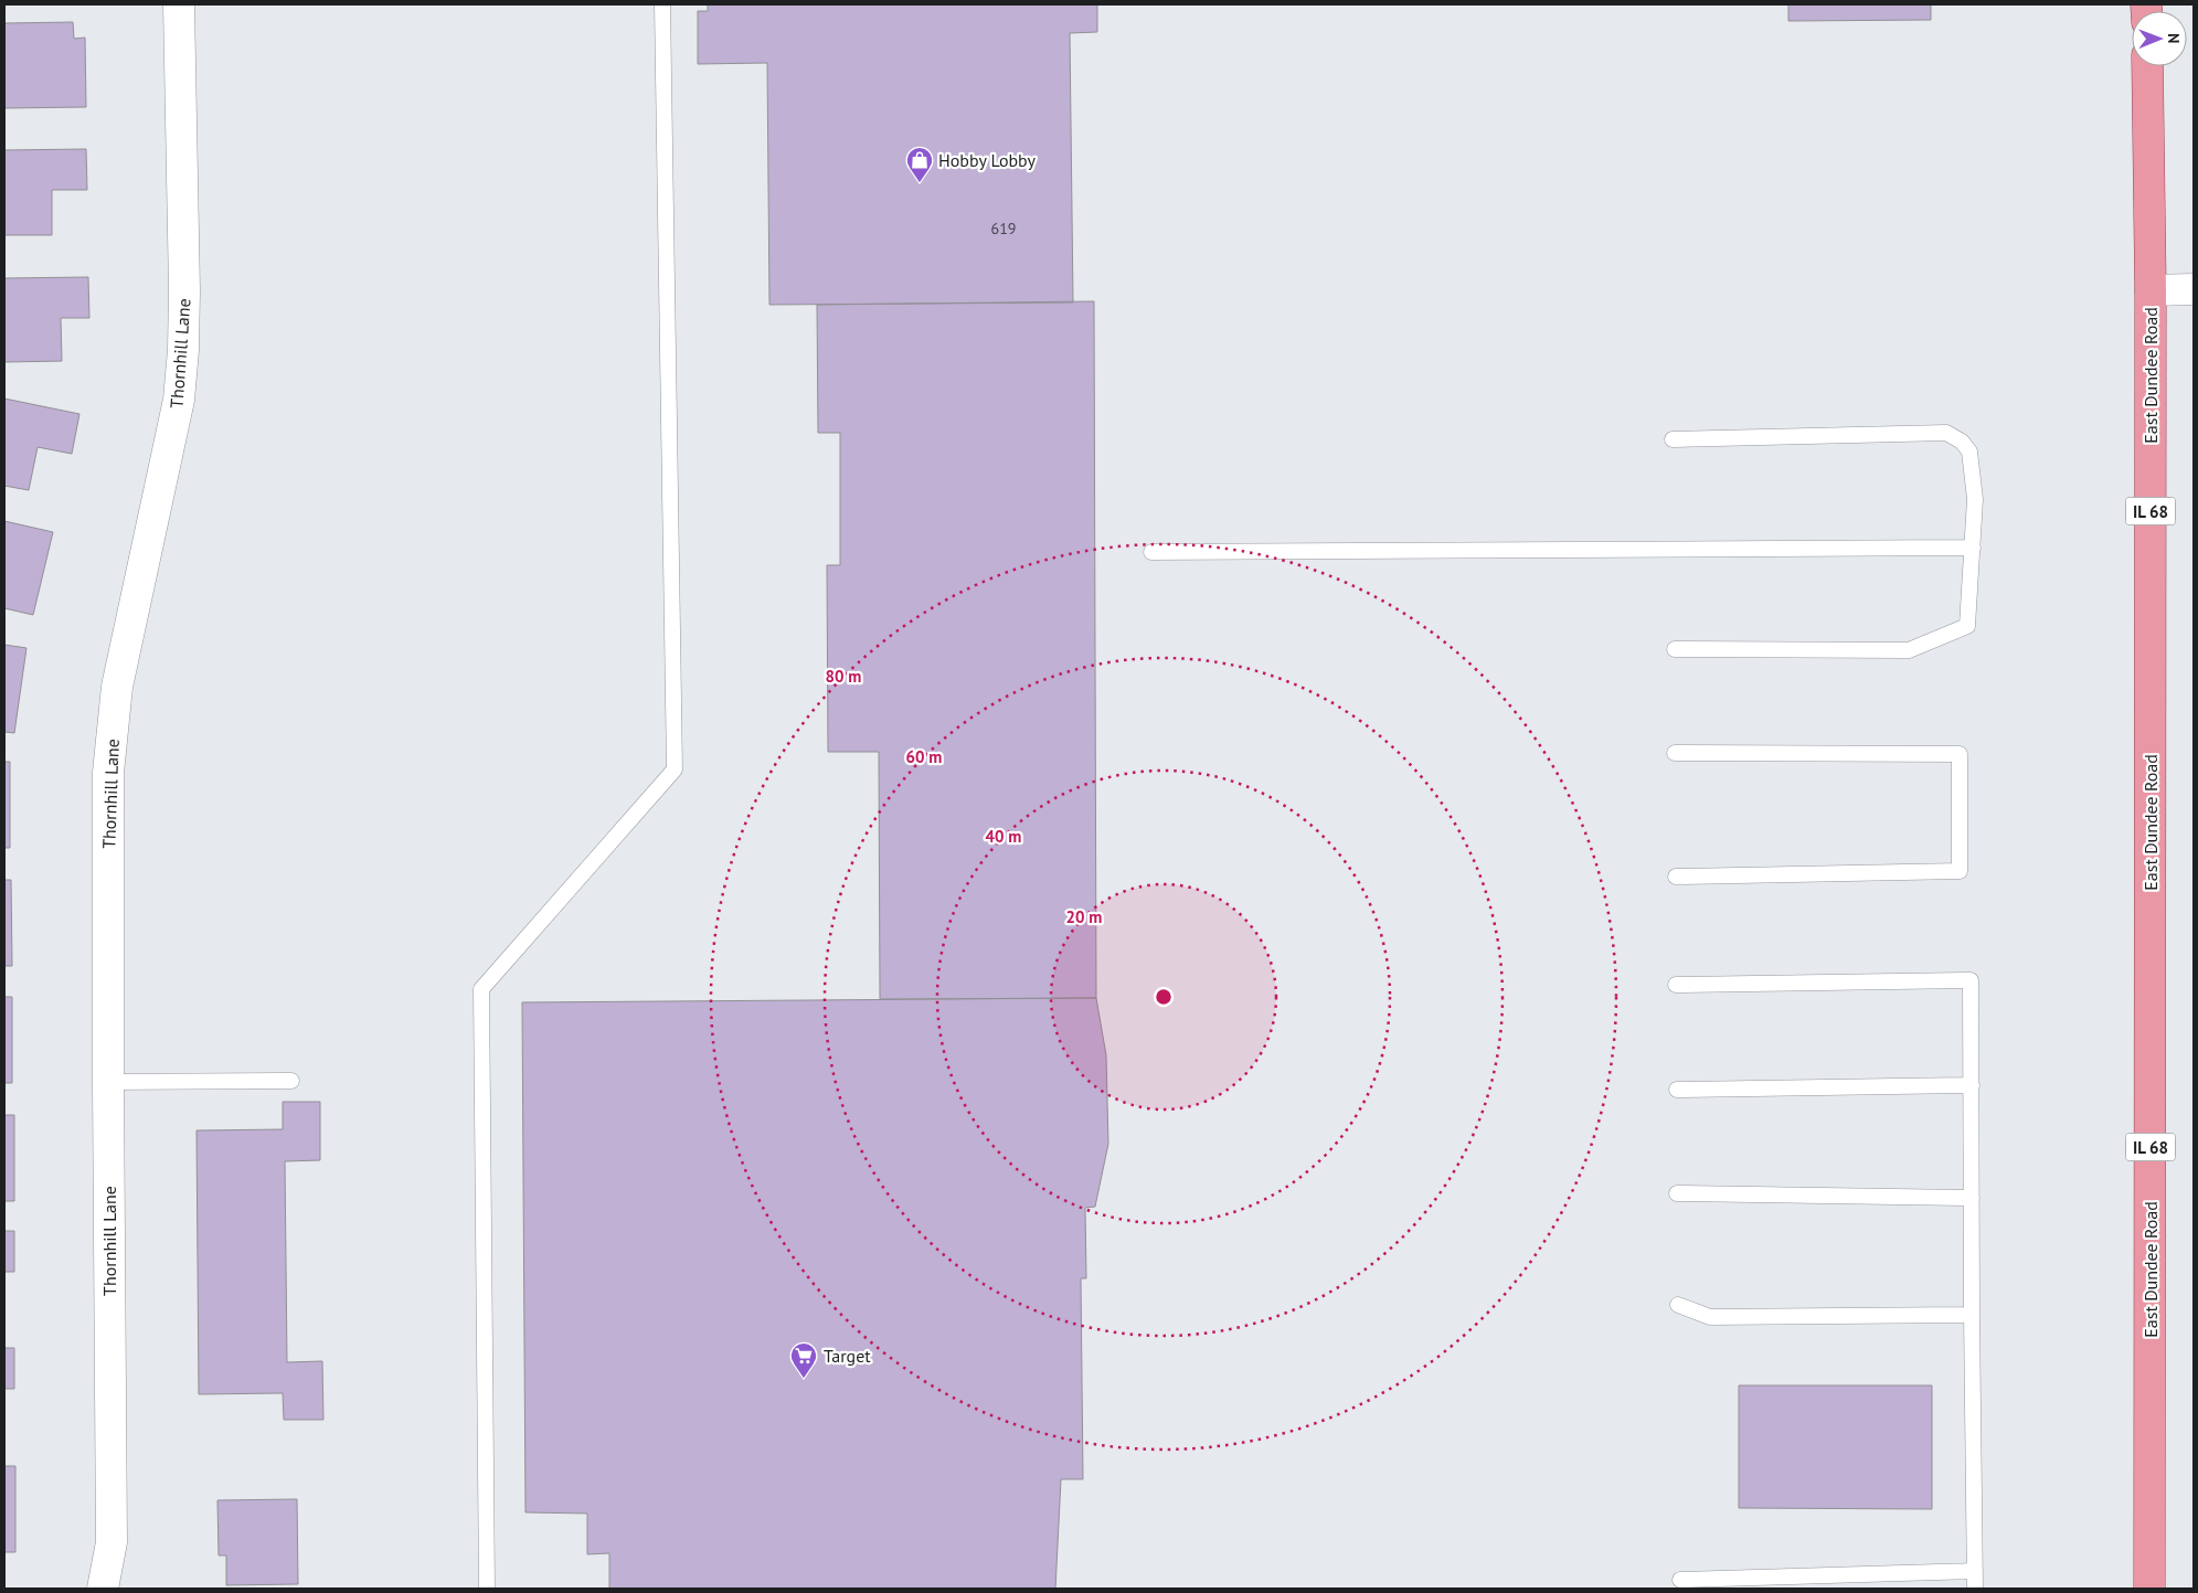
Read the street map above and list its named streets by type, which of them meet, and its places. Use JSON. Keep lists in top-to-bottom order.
{
  "streets": {
    "main road": ["East Dundee Road", "IL 68"],
    "street": ["Thornhill Lane"]
  },
  "places": {
    "shop": ["Hobby Lobby"],
    "supermarket": ["Target"]
  },
  "house_numbers": ["619"],
  "north": "right",
  "rings": [
    "80 m",
    "60 m",
    "40 m",
    "20 m"
  ]
}
